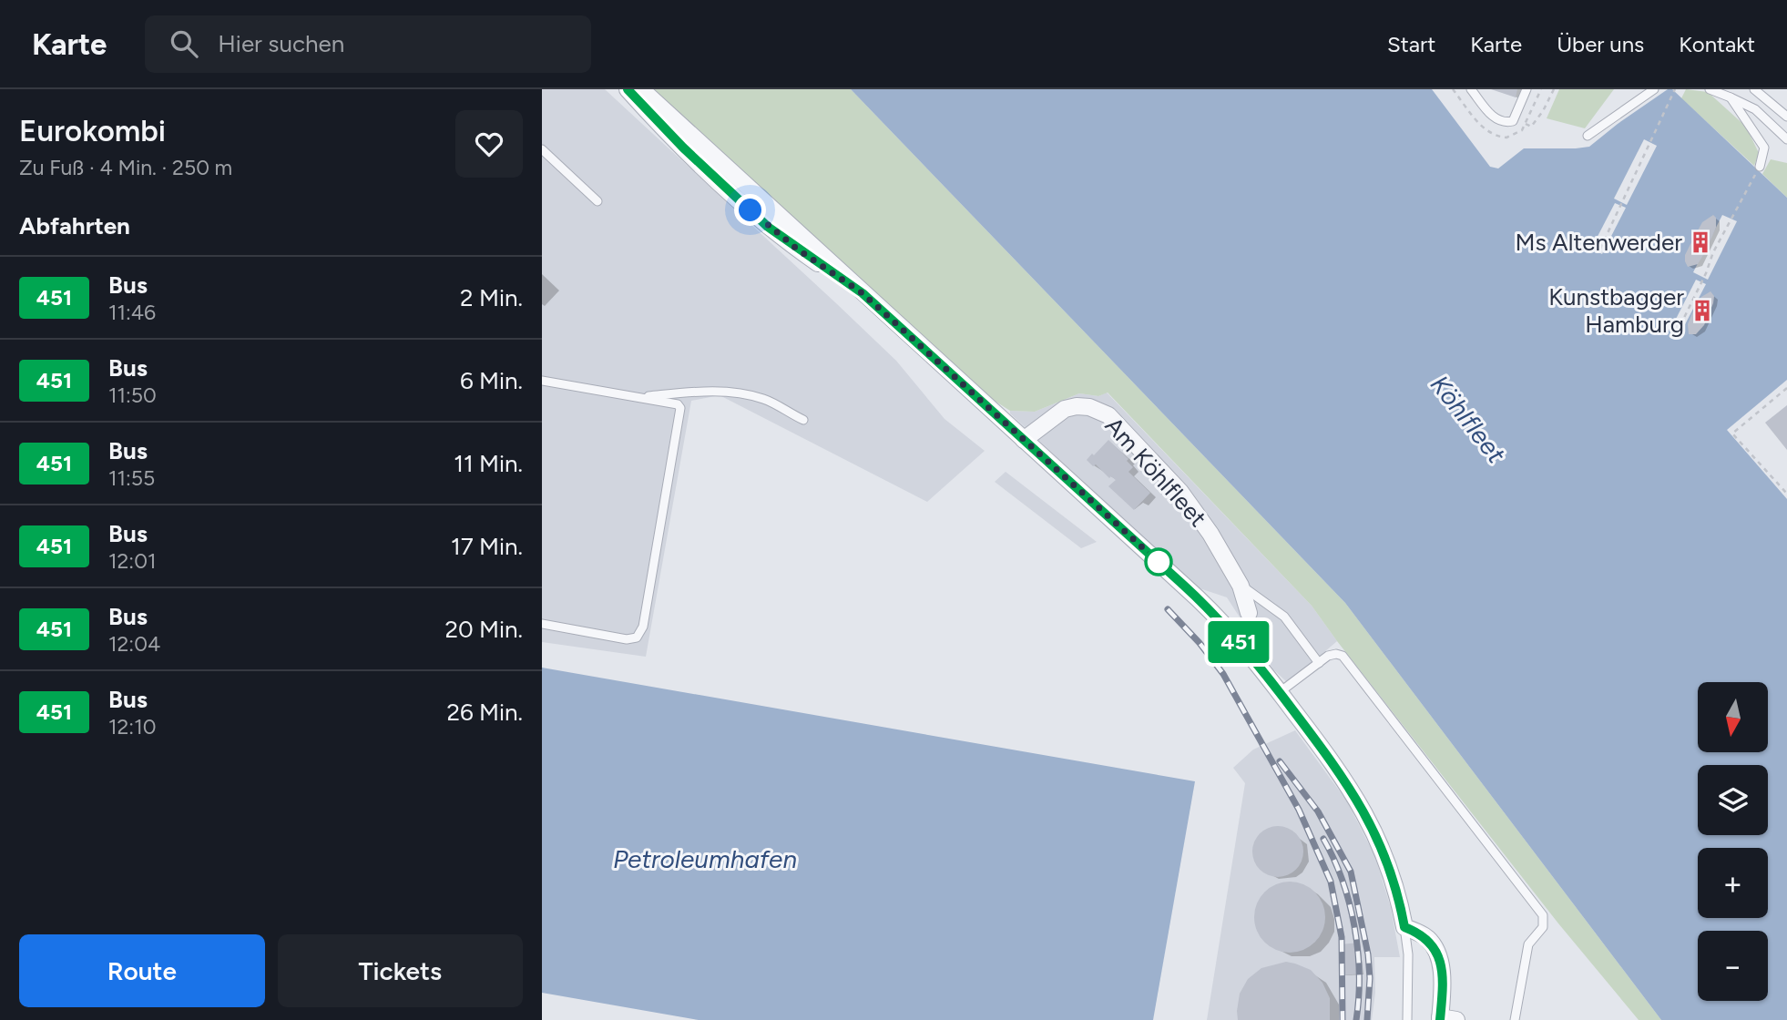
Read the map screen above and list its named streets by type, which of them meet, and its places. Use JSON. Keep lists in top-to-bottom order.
{
  "streets": {
    "street": ["Am Köhlfleet"]
  },
  "water": ["Köhlfleet", "Petroleumhafen"],
  "places": {
    "building": ["Ms Altenwerder", "Kunstbagger Hamburg"]
  },
  "lines": ["bus line 451"],
  "north": "bottom",
  "page": {
    "header": "Karte",
    "search": "Hier suchen",
    "nav": [
      "Start",
      "Karte",
      "Über uns",
      "Kontakt"
    ],
    "heading": [
      ["Eurokombi", "Zu Fuß · 4 Min. · 250 m"],
      "Abfahrten"
    ],
    "on_map": "451",
    "list": [
      {
        "mark": "451",
        "name": "Bus",
        "note": "11:46",
        "value": "2 Min."
      },
      {
        "mark": "451",
        "name": "Bus",
        "note": "11:50",
        "value": "6 Min."
      },
      {
        "mark": "451",
        "name": "Bus",
        "note": "11:55",
        "value": "11 Min."
      },
      {
        "mark": "451",
        "name": "Bus",
        "note": "12:01",
        "value": "17 Min."
      },
      {
        "mark": "451",
        "name": "Bus",
        "note": "12:04",
        "value": "20 Min."
      },
      {
        "mark": "451",
        "name": "Bus",
        "note": "12:10",
        "value": "26 Min."
      }
    ],
    "map_buttons": ["+", "−"],
    "buttons": ["Route", "Tickets"]
  }
}
